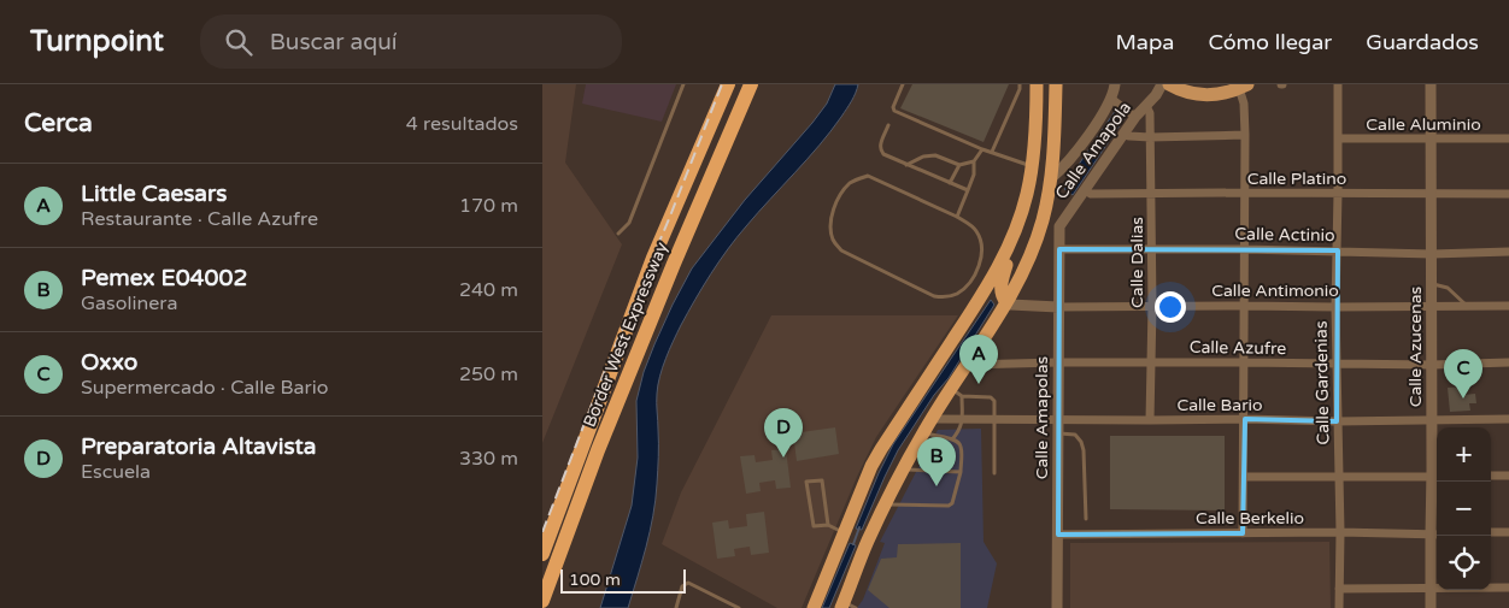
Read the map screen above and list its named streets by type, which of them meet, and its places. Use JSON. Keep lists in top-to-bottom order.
{
  "streets": {
    "highway": ["Border West Expressway"],
    "street": [
      "Calle Aluminio",
      "Calle Amapola",
      "Calle Platino",
      "Calle Actinio",
      "Calle Dalias",
      "Calle Antimonio",
      "Calle Azucenas",
      "Calle Azufre",
      "Calle Gardenias",
      "Calle Bario",
      "Calle Amapolas",
      "Calle Berkelio"
    ]
  },
  "crossings": [
    ["Calle Aluminio", "Calle Azucenas"],
    ["Calle Aluminio", "Calle Gardenias"],
    ["Calle Amapola", "Calle Platino"],
    ["Calle Amapola", "Calle Dalias"],
    ["Calle Amapola", "Calle Amapolas"],
    ["Calle Platino", "Calle Dalias"],
    ["Calle Platino", "Calle Azucenas"],
    ["Calle Platino", "Calle Gardenias"],
    ["Calle Actinio", "Calle Dalias"],
    ["Calle Actinio", "Calle Azucenas"],
    ["Calle Actinio", "Calle Gardenias"],
    ["Calle Actinio", "Calle Amapolas"],
    ["Calle Dalias", "Calle Antimonio"],
    ["Calle Dalias", "Calle Azufre"],
    ["Calle Dalias", "Calle Bario"],
    ["Calle Antimonio", "Calle Azucenas"],
    ["Calle Antimonio", "Calle Gardenias"],
    ["Calle Antimonio", "Calle Amapolas"],
    ["Calle Azucenas", "Calle Azufre"],
    ["Calle Azucenas", "Calle Bario"],
    ["Calle Azucenas", "Calle Berkelio"],
    ["Calle Azufre", "Calle Gardenias"],
    ["Calle Azufre", "Calle Amapolas"],
    ["Calle Gardenias", "Calle Bario"],
    ["Calle Gardenias", "Calle Berkelio"],
    ["Calle Bario", "Calle Amapolas"],
    ["Calle Amapolas", "Calle Berkelio"]
  ],
  "scale_bar": "100 m",
  "page": {
    "header": "Turnpoint",
    "search": "Buscar aquí",
    "nav": ["Mapa", "Cómo llegar", "Guardados"],
    "heading": ["Cerca", "4 resultados"],
    "list": [
      {
        "mark": "A",
        "name": "Little Caesars",
        "note": "Restaurante · Calle Azufre",
        "value": "170 m"
      },
      {
        "mark": "B",
        "name": "Pemex E04002",
        "note": "Gasolinera",
        "value": "240 m"
      },
      {
        "mark": "C",
        "name": "Oxxo",
        "note": "Supermercado · Calle Bario",
        "value": "250 m"
      },
      {
        "mark": "D",
        "name": "Preparatoria Altavista",
        "note": "Escuela",
        "value": "330 m"
      }
    ],
    "pins": [
      "A",
      "C",
      "D",
      "B"
    ],
    "map_buttons": ["+", "−"],
    "scale": "100 m"
  }
}
